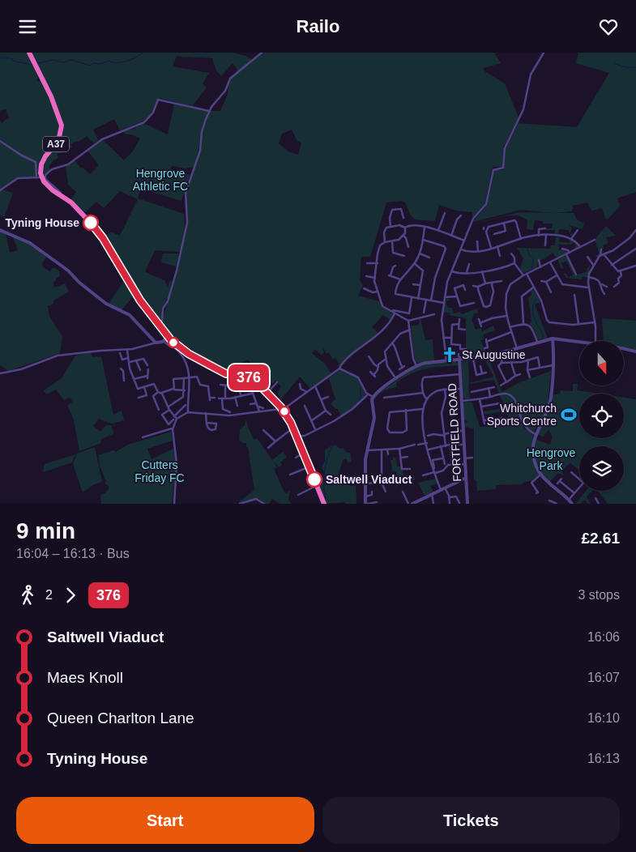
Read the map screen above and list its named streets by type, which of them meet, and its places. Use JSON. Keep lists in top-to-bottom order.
{
  "streets": {
    "highway": ["A37"],
    "street": ["FORTFIELD ROAD"]
  },
  "parks": ["Hengrove Athletic FC", "Hengrove Park", "Cutters Friday FC"],
  "places": {
    "other": ["Tyning House", "Saltwell Viaduct"],
    "church": ["St Augustine"],
    "sports": ["Whitchurch Sports Centre"]
  },
  "lines": ["bus line 376"],
  "north": "bottom",
  "page": {
    "header": "Railo",
    "on_map": "376",
    "heading": ["9 min", "16:04 – 16:13 · Bus", "£2.61"],
    "legs": ["2", "376", "3 stops"],
    "list": [
      {
        "name": "Saltwell Viaduct",
        "value": "16:06"
      },
      {
        "name": "Maes Knoll",
        "value": "16:07"
      },
      {
        "name": "Queen Charlton Lane",
        "value": "16:10"
      },
      {
        "name": "Tyning House",
        "value": "16:13"
      }
    ],
    "buttons": ["Start", "Tickets"]
  }
}
